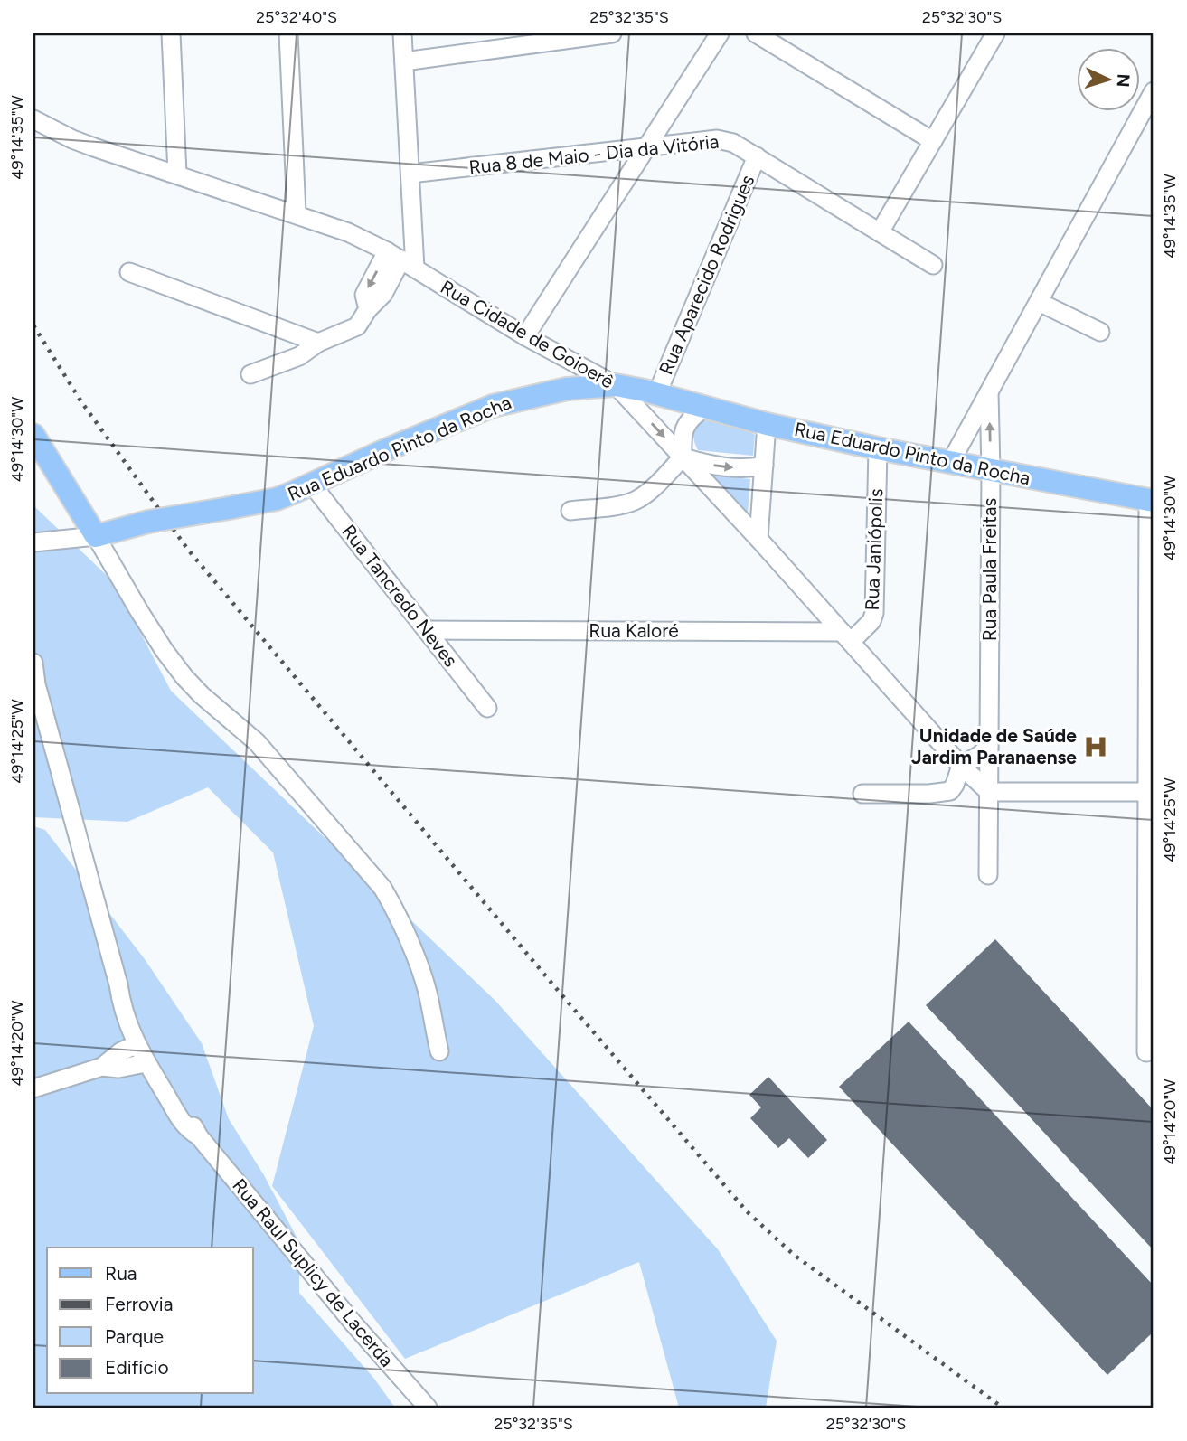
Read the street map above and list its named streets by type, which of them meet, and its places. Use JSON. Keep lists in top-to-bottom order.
{
  "streets": {
    "main road": ["Rua Eduardo Pinto da Rocha"],
    "street": [
      "Rua 8 de Maio - Dia da Vitória",
      "Rua Aparecido Rodrigues",
      "Rua Cidade de Goioerê",
      "Rua Janiópolis",
      "Rua Paula Freitas",
      "Rua Tancredo Neves",
      "Rua Kaloré",
      "Rua Raul Suplicy de Lacerda"
    ]
  },
  "crossings": [
    ["Rua 8 de Maio - Dia da Vitória", "Rua Aparecido Rodrigues"],
    ["Rua Aparecido Rodrigues", "Rua Eduardo Pinto da Rocha"],
    ["Rua Cidade de Goioerê", "Rua Eduardo Pinto da Rocha"],
    ["Rua Cidade de Goioerê", "Rua Janiópolis"],
    ["Rua Cidade de Goioerê", "Rua Paula Freitas"],
    ["Rua Cidade de Goioerê", "Rua Kaloré"],
    ["Rua Eduardo Pinto da Rocha", "Rua Janiópolis"],
    ["Rua Eduardo Pinto da Rocha", "Rua Paula Freitas"],
    ["Rua Eduardo Pinto da Rocha", "Rua Tancredo Neves"],
    ["Rua Janiópolis", "Rua Kaloré"],
    ["Rua Tancredo Neves", "Rua Kaloré"]
  ],
  "places": {
    "hospital": ["Unidade de Saúde Jardim Paranaense"]
  },
  "legend": [
    "Rua",
    "Ferrovia",
    "Parque",
    "Edifício"
  ],
  "north": "right",
  "coordinates": [
    "25°32'40\"S",
    "25°32'35\"S",
    "25°32'30\"S",
    "49°14'35\"W",
    "49°14'30\"W",
    "49°14'25\"W",
    "49°14'20\"W"
  ]
}
